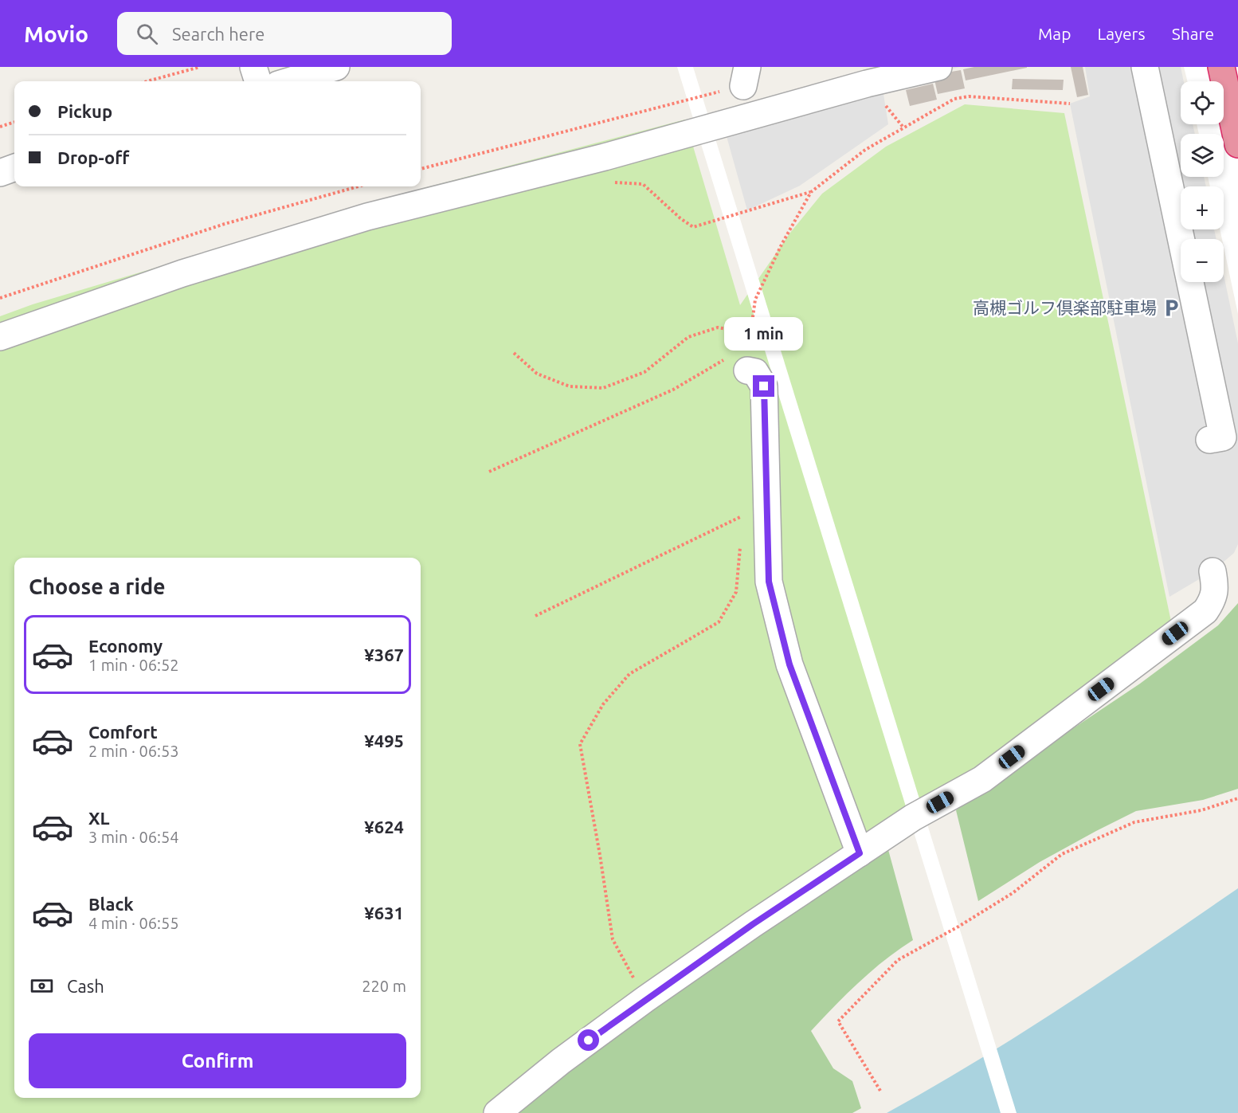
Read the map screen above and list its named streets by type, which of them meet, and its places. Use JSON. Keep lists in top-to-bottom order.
{
  "places": {
    "parking": ["高槻ゴルフ倶楽部駐車場"]
  },
  "page": {
    "header": "Movio",
    "search": "Search here",
    "nav": ["Map", "Layers", "Share"],
    "map_buttons": ["+", "−"],
    "banner": ["Pickup", "Drop-off"],
    "bubble": "1 min",
    "heading": "Choose a ride",
    "list": [
      {
        "name": "Economy",
        "note": "1 min · 06:52",
        "value": "¥367"
      },
      {
        "name": "Comfort",
        "note": "2 min · 06:53",
        "value": "¥495"
      },
      {
        "name": "XL",
        "note": "3 min · 06:54",
        "value": "¥624"
      },
      {
        "name": "Black",
        "note": "4 min · 06:55",
        "value": "¥631"
      }
    ],
    "pay": ["Cash", "220 m"],
    "buttons": "Confirm"
  }
}
